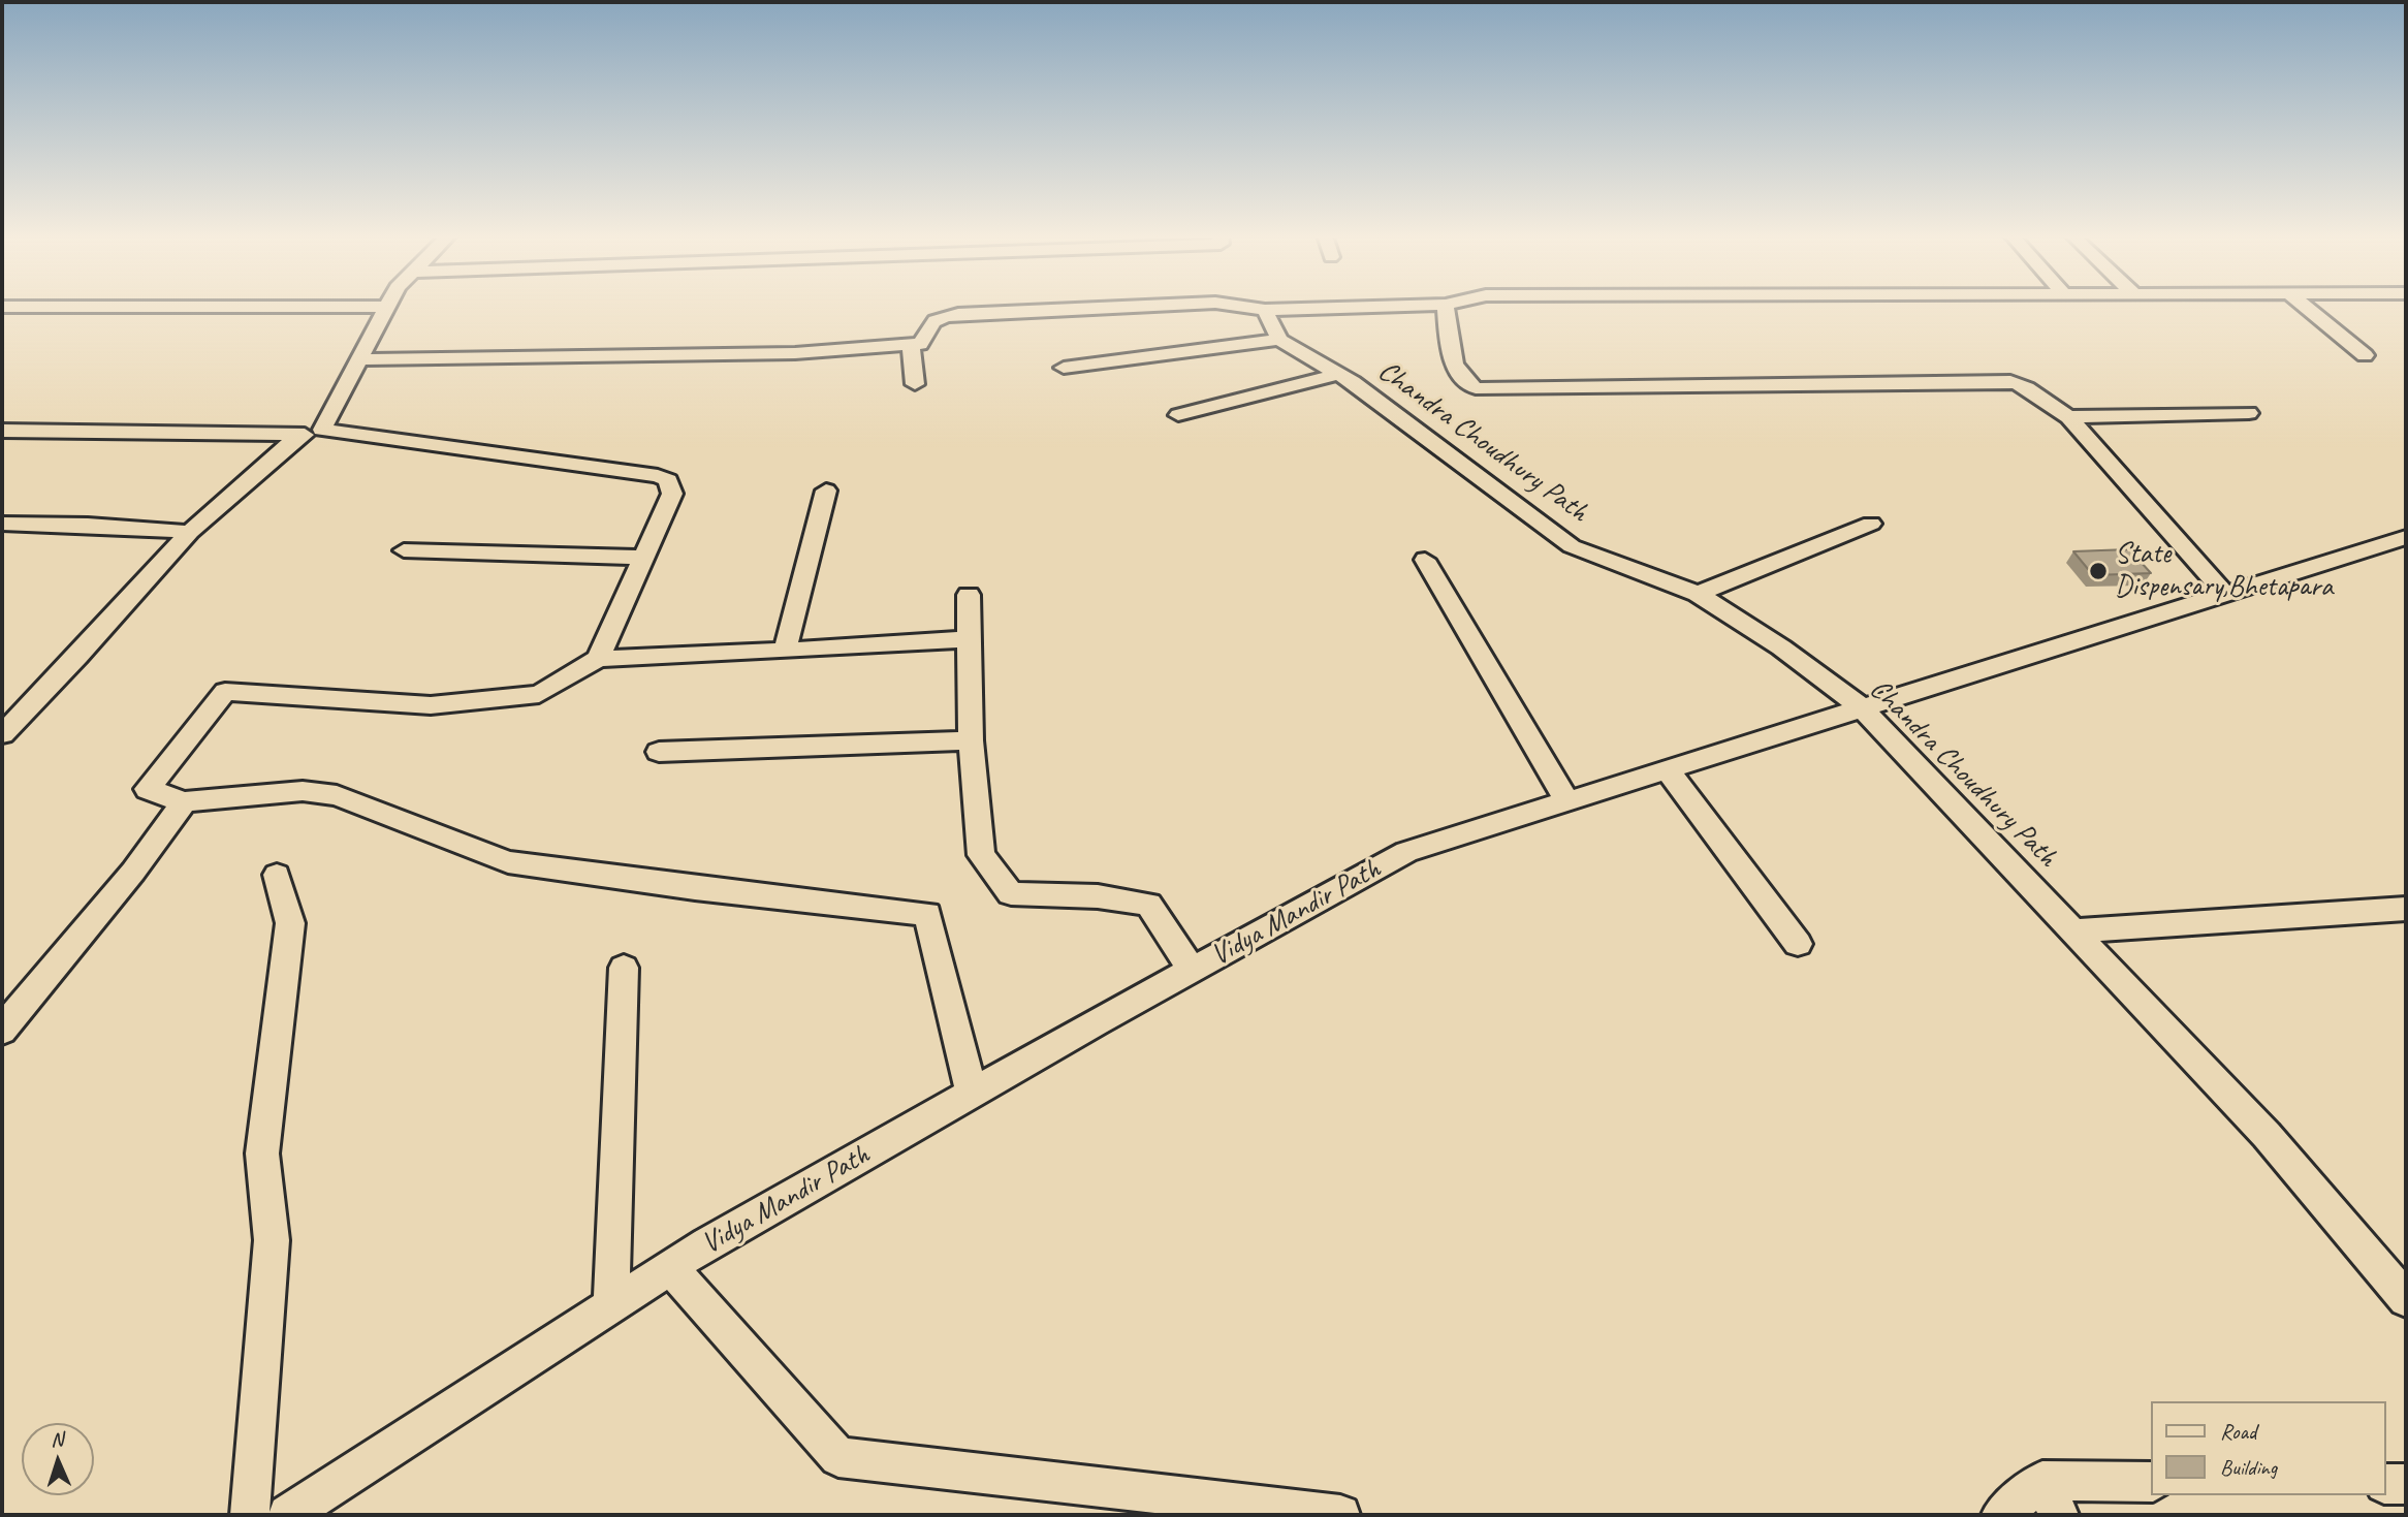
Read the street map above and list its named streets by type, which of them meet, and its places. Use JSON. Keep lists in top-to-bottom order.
{
  "streets": {
    "street": ["Chandra Choudhury Path", "Vidya Mandir Path"]
  },
  "crossings": [
    ["Chandra Choudhury Path", "Vidya Mandir Path"]
  ],
  "places": ["State Dispensary,Bhetapara"],
  "legend": ["Road", "Building"],
  "north": "top"
}
